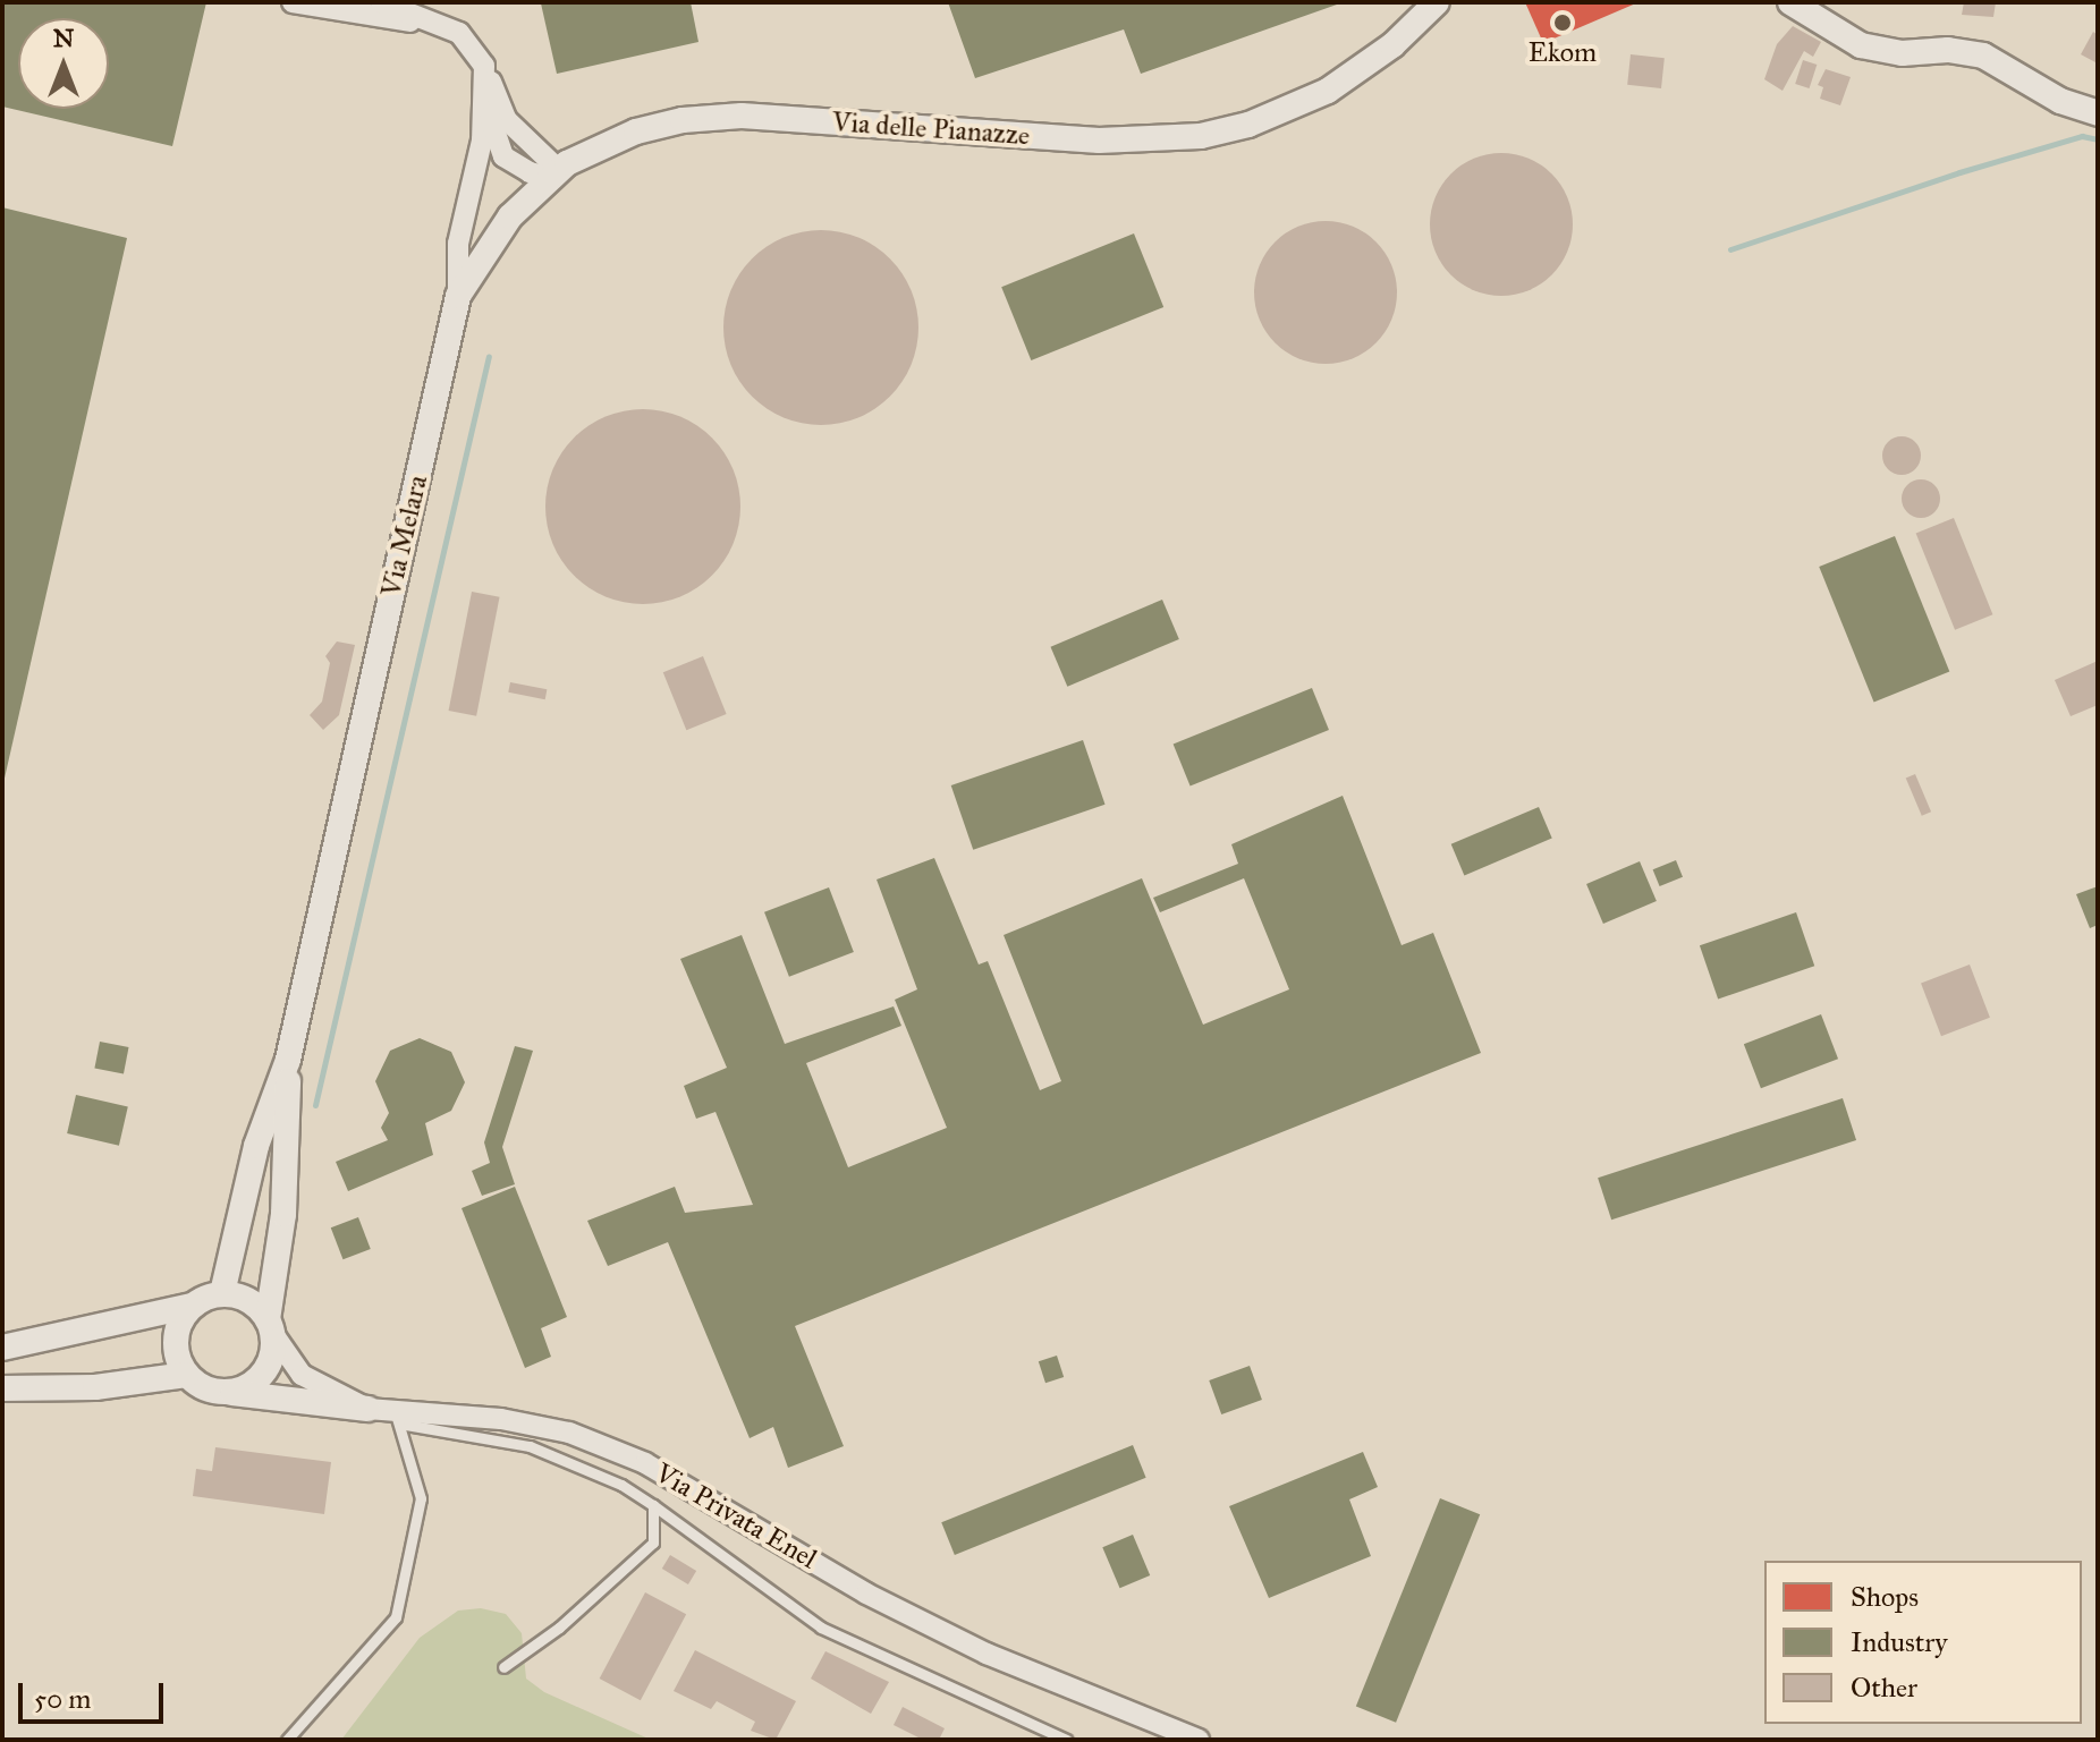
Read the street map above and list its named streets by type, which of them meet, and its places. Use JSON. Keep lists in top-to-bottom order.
{
  "streets": {
    "street": ["Via delle Pianazze", "Via Melara", "Via Privata Enel"]
  },
  "crossings": [
    ["Via delle Pianazze", "Via Melara"]
  ],
  "places": ["Ekom"],
  "legend": ["Shops", "Industry", "Other"],
  "scale_bar": "50 m",
  "north": "top"
}
